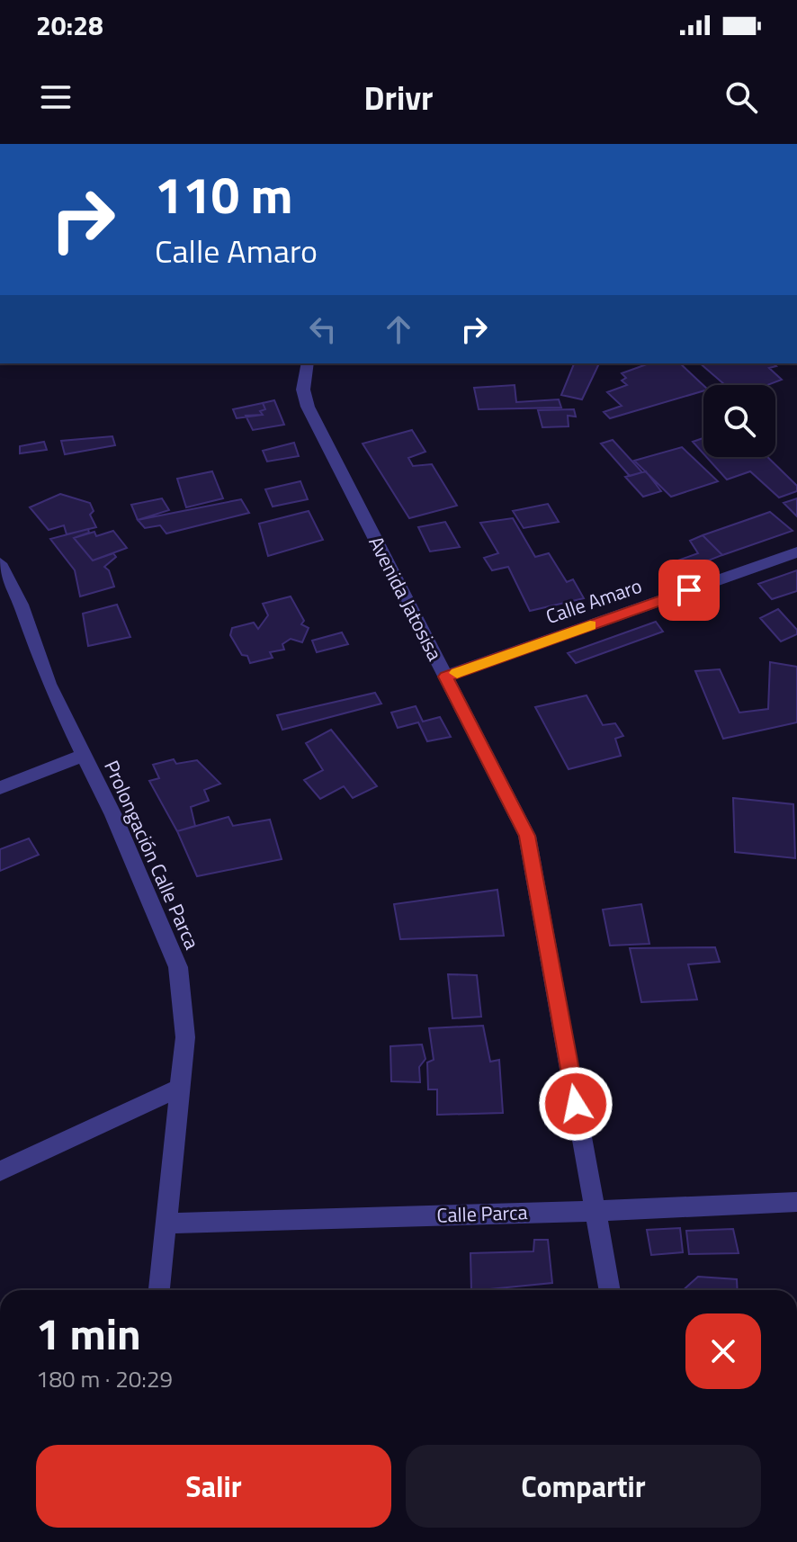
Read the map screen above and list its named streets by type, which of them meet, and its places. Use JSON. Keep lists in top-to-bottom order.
{
  "streets": {
    "street": [
      "Avenida Jatosisa",
      "Calle Amaro",
      "Prolongación Calle Parca",
      "Calle Parca"
    ]
  },
  "crossings": [
    ["Avenida Jatosisa", "Calle Amaro"],
    ["Avenida Jatosisa", "Calle Parca"],
    ["Prolongación Calle Parca", "Calle Parca"]
  ],
  "page": {
    "status": "20:28",
    "header": "Drivr",
    "turn": ["110 m", "Calle Amaro"],
    "heading": ["1 min", "180 m · 20:29"],
    "buttons": ["Salir", "Compartir"]
  }
}
